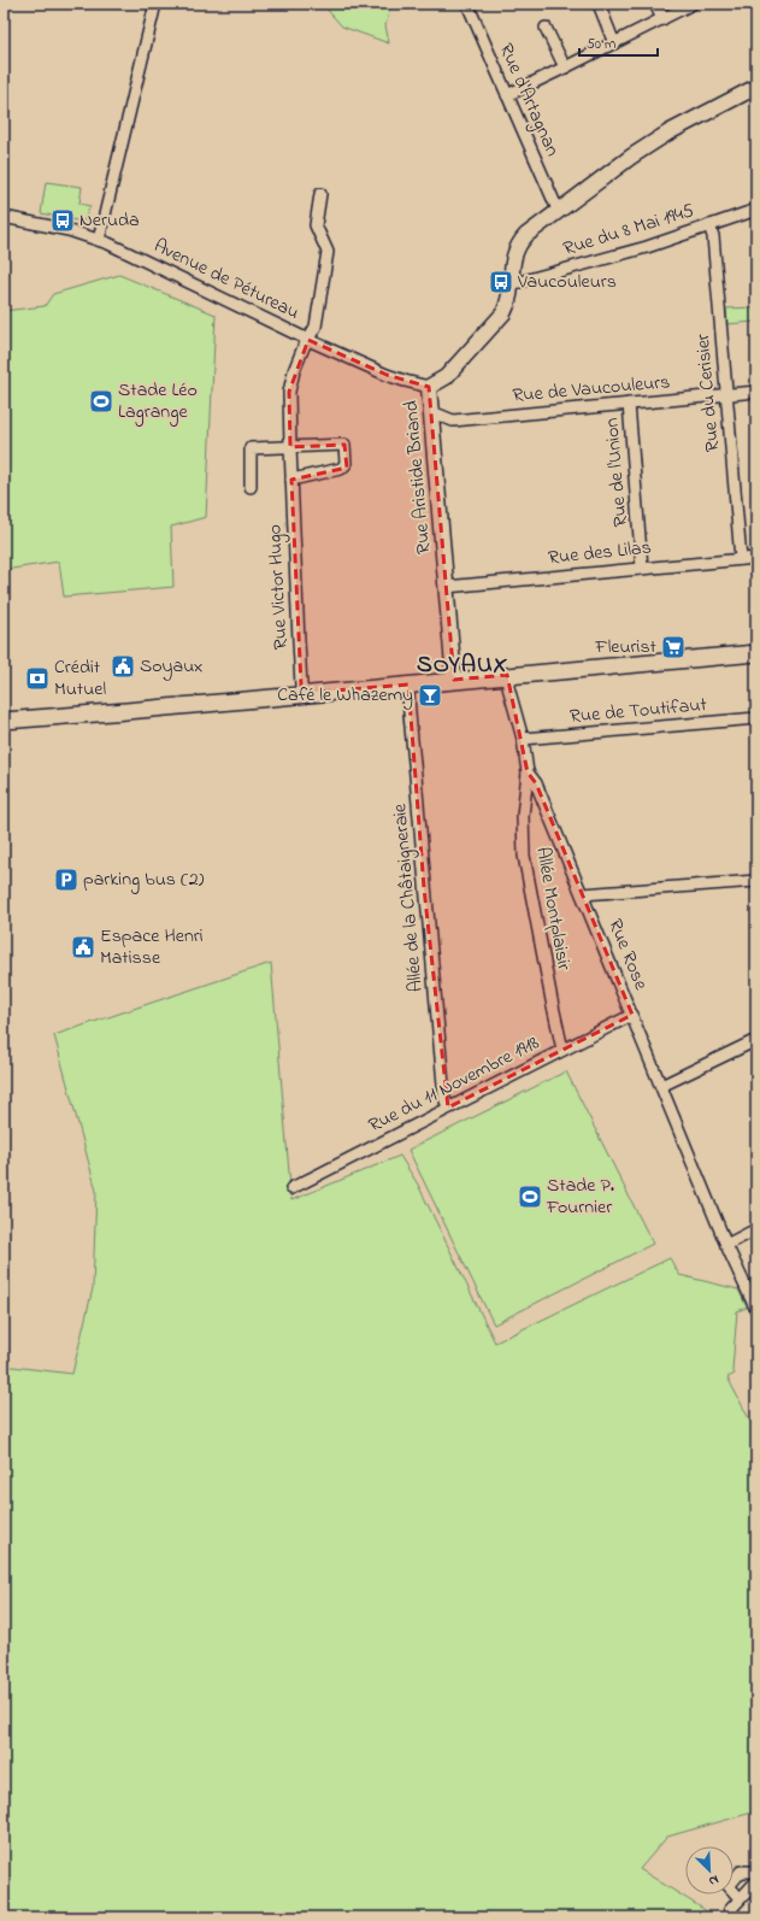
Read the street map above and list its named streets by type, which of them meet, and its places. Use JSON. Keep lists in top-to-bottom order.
{
  "streets": {
    "street": [
      "Rue d'Artagnan",
      "Rue du 8 Mai 1945",
      "Avenue de Pétureau",
      "Rue de Vaucouleurs",
      "Rue du Cerisier",
      "Rue de l'Union",
      "Rue Aristide Briand",
      "Rue des Lilas",
      "Rue Victor Hugo",
      "Rue de Toutifaut",
      "Allée de la Châtaigneraie",
      "Allée Montplaisir",
      "Rue Rose",
      "Rue du 11 Novembre 1918"
    ]
  },
  "crossings": [
    ["Rue d'Artagnan", "Rue Aristide Briand"],
    ["Rue du 8 Mai 1945", "Rue du Cerisier"],
    ["Rue du 8 Mai 1945", "Rue Aristide Briand"],
    ["Avenue de Pétureau", "Rue Aristide Briand"],
    ["Avenue de Pétureau", "Rue Victor Hugo"],
    ["Rue de Vaucouleurs", "Rue du Cerisier"],
    ["Rue de Vaucouleurs", "Rue de l'Union"],
    ["Rue de Vaucouleurs", "Rue Aristide Briand"],
    ["Rue du Cerisier", "Rue des Lilas"],
    ["Rue de l'Union", "Rue des Lilas"],
    ["Rue Aristide Briand", "Rue des Lilas"],
    ["Rue de Toutifaut", "Rue Rose"],
    ["Allée de la Châtaigneraie", "Rue du 11 Novembre 1918"],
    ["Allée Montplaisir", "Rue Rose"],
    ["Allée Montplaisir", "Rue du 11 Novembre 1918"],
    ["Rue Rose", "Rue du 11 Novembre 1918"]
  ],
  "districts": ["SOYAUX"],
  "places": {
    "bus stop": ["Neruda", "Vaucouleurs"],
    "sports": ["Stade Léo Lagrange", "Stade P. Fournier"],
    "supermarket": ["Fleurist"],
    "public building": ["Soyaux", "Espace Henri Matisse"],
    "bank": ["Crédit Mutuel"],
    "bar": ["Café le Whazemy"],
    "parking": ["parking bus (2)"]
  },
  "scale_bar": "50 m",
  "north": "bottom right"
}
